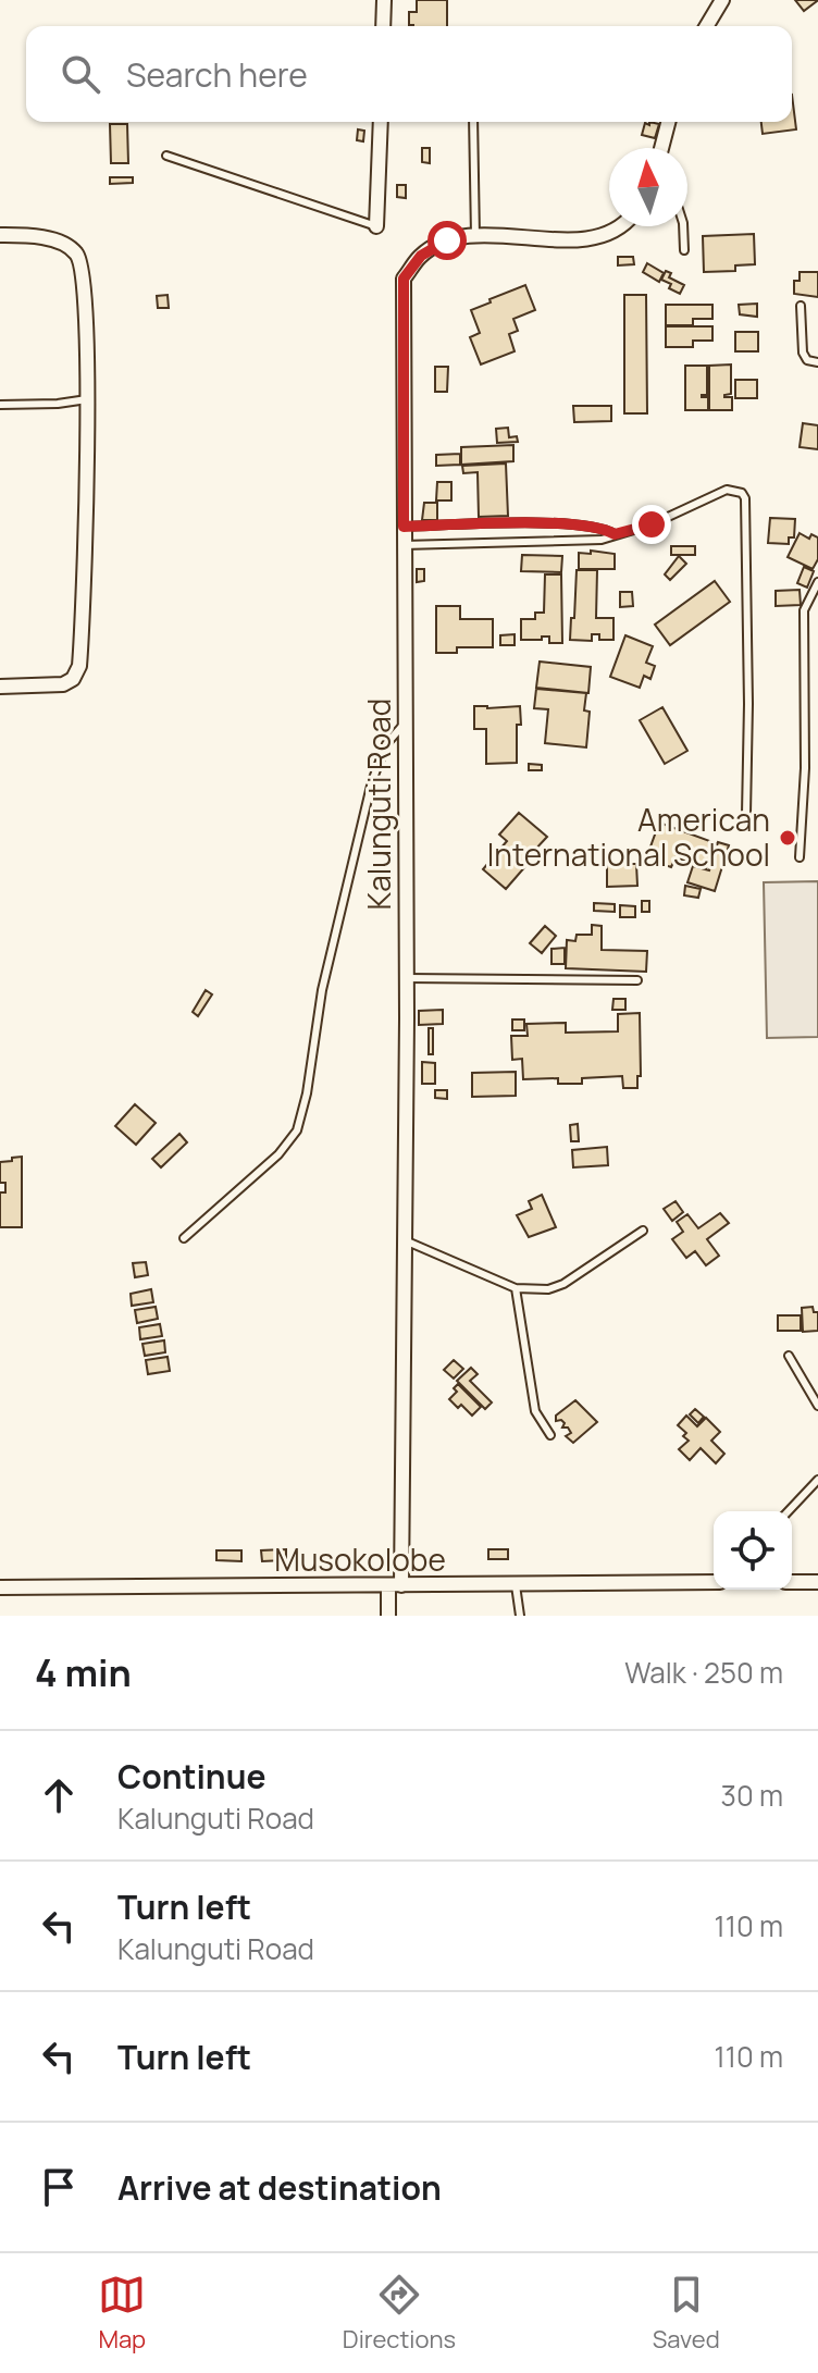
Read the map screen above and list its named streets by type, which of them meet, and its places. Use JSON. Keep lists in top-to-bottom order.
{
  "streets": {
    "street": ["Kalunguti Road", "Musokolobe"]
  },
  "crossings": [
    ["Kalunguti Road", "Musokolobe"]
  ],
  "places": ["American International School"],
  "north": "top",
  "page": {
    "search": "Search here",
    "heading": ["4 min", "Walk · 250 m"],
    "list": [
      ["Continue", "Kalunguti Road", "30 m"],
      ["Turn left", "Kalunguti Road", "110 m"],
      ["Turn left", "110 m"],
      "Arrive at destination"
    ],
    "nav": ["Map", "Directions", "Saved"]
  }
}
